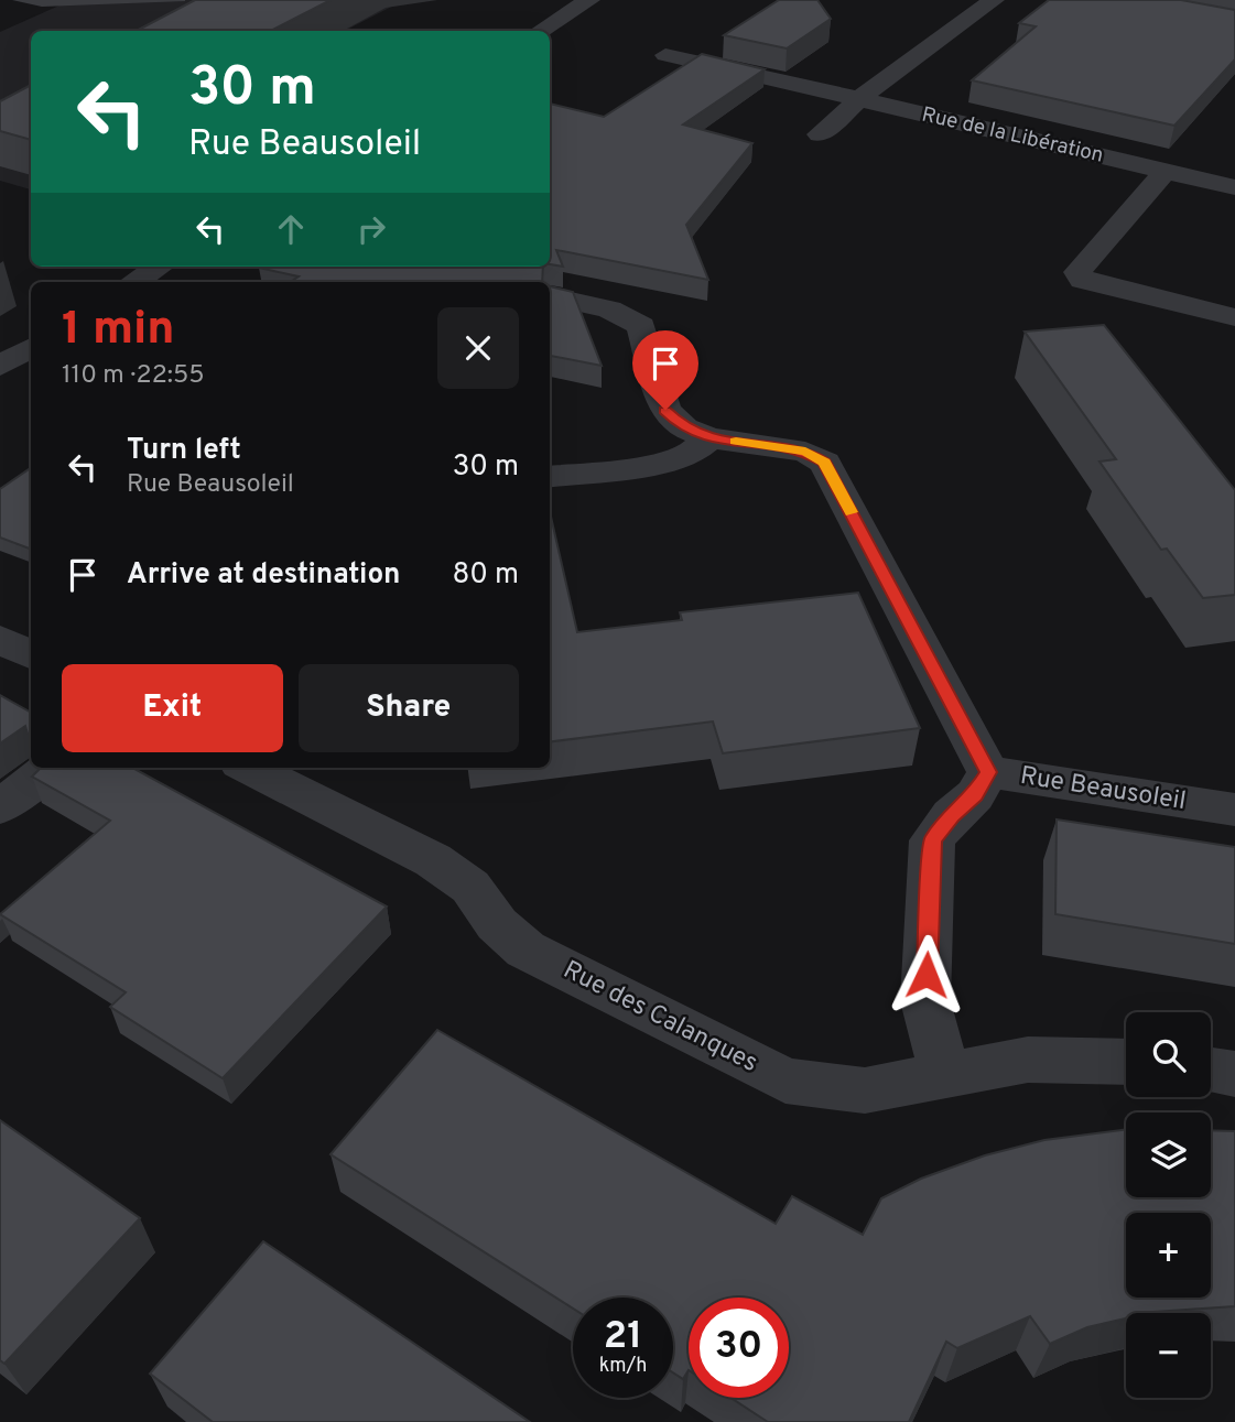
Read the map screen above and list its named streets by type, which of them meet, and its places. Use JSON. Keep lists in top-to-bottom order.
{
  "streets": {
    "street": ["Rue de la Libération", "Rue Beausoleil", "Rue des Calanques"]
  },
  "page": {
    "turn": ["30 m", "Rue Beausoleil"],
    "heading": ["1 min", "110 m · 22:55"],
    "list": [
      {
        "name": "Turn left",
        "note": "Rue Beausoleil",
        "value": "30 m"
      },
      {
        "name": "Arrive at destination",
        "value": "80 m"
      }
    ],
    "buttons": ["Exit", "Share"],
    "map_buttons": ["+", "−"],
    "speed": "21 km/h",
    "limit": "30"
  }
}
